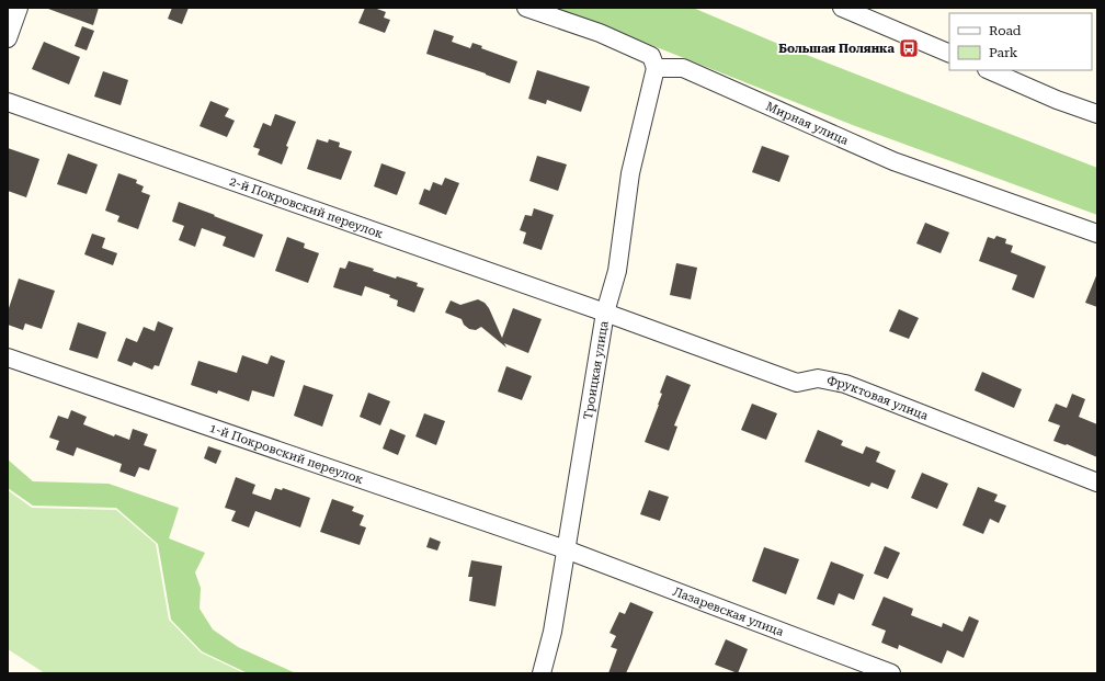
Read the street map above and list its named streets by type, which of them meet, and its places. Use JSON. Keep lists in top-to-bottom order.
{
  "streets": {
    "street": [
      "Мирная улица",
      "2-й Покровский переулок",
      "Троицкая улица",
      "Фруктовая улица",
      "1-й Покровский переулок",
      "Лазаревская улица"
    ]
  },
  "crossings": [
    ["Мирная улица", "Троицкая улица"],
    ["2-й Покровский переулок", "Троицкая улица"],
    ["2-й Покровский переулок", "Фруктовая улица"],
    ["Троицкая улица", "Фруктовая улица"],
    ["Троицкая улица", "1-й Покровский переулок"],
    ["Троицкая улица", "Лазаревская улица"],
    ["1-й Покровский переулок", "Лазаревская улица"]
  ],
  "places": {
    "bus stop": ["Большая Полянка"]
  },
  "legend": ["Road", "Park"]
}
